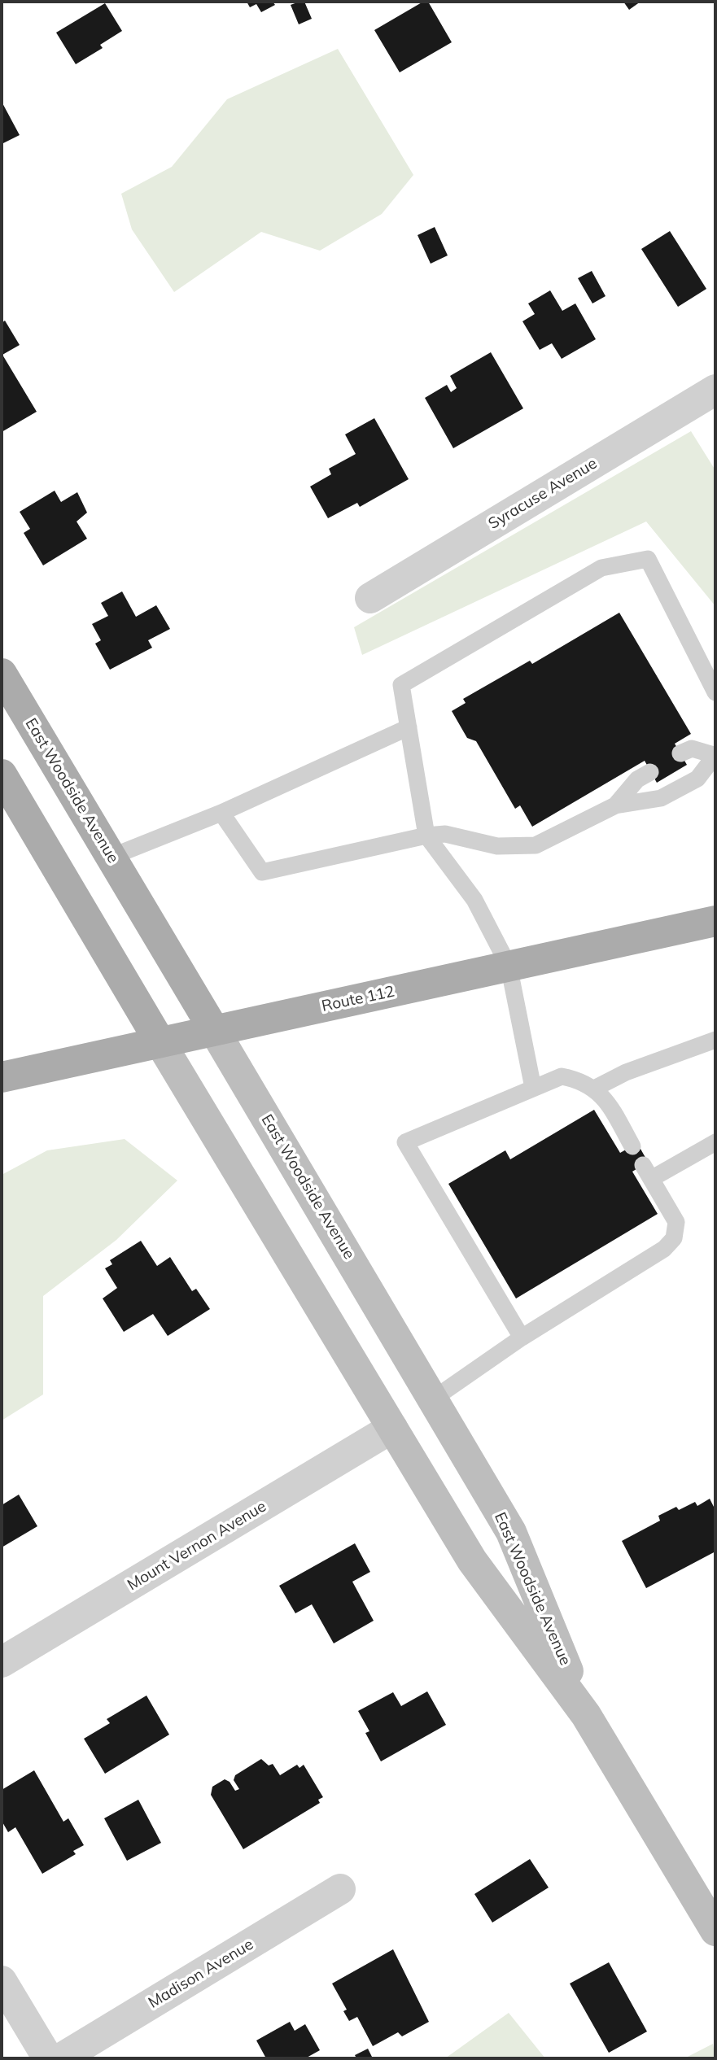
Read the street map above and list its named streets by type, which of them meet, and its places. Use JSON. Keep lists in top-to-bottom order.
{
  "streets": {
    "main road": ["East Woodside Avenue", "Route 112"],
    "street": ["Syracuse Avenue", "Mount Vernon Avenue", "Madison Avenue"]
  },
  "crossings": [
    ["East Woodside Avenue", "Route 112"],
    ["East Woodside Avenue", "Mount Vernon Avenue"]
  ]
}
